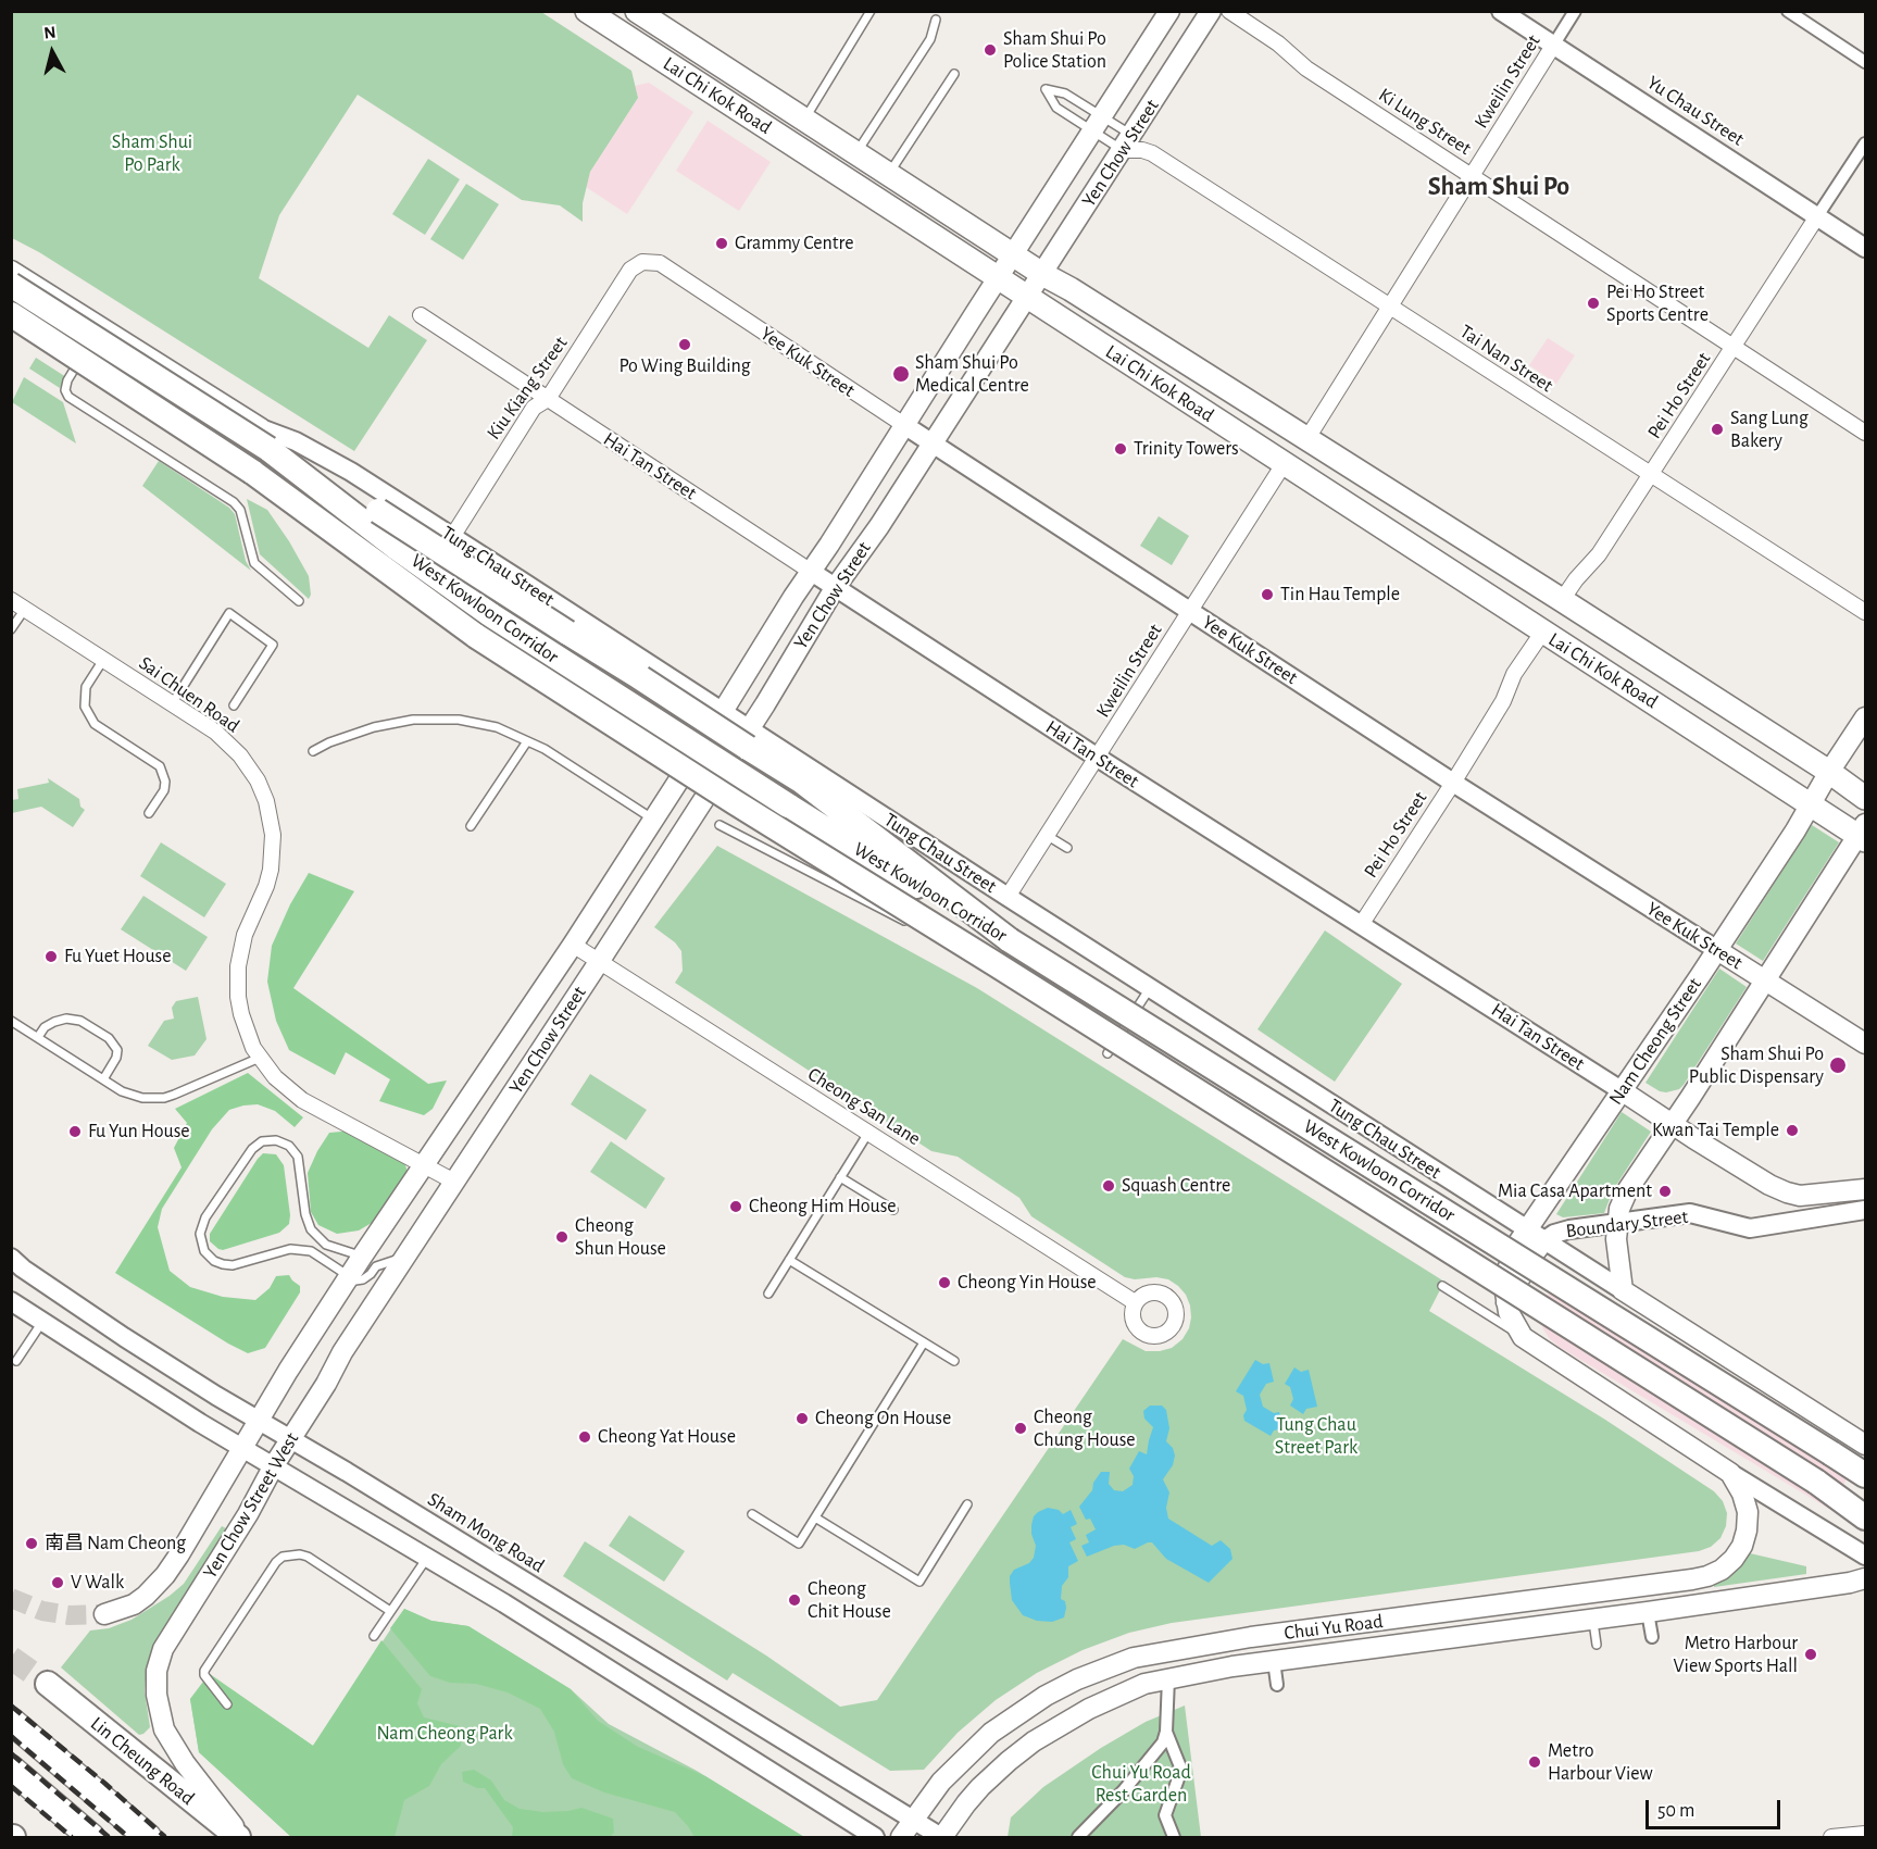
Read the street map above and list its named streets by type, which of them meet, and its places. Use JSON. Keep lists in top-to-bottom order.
{
  "streets": {
    "highway": ["West Kowloon Corridor", "Lin Cheung Road"],
    "main road": [
      "Lai Chi Kok Road",
      "Yen Chow Street",
      "Yee Kuk Street",
      "Hai Tan Street",
      "Tung Chau Street",
      "Nam Cheong Street",
      "Yen Chow Street West",
      "Chui Yu Road"
    ],
    "street": [
      "Kweilin Street",
      "Yu Chau Street",
      "Ki Lung Street",
      "Tai Nan Street",
      "Kiu Kiang Street",
      "Pei Ho Street",
      "Sai Chuen Road",
      "Cheong San Lane",
      "Boundary Street",
      "Sham Mong Road"
    ]
  },
  "crossings": [
    ["Kweilin Street", "Lai Chi Kok Road"],
    ["Kweilin Street", "Yu Chau Street"],
    ["Kweilin Street", "Ki Lung Street"],
    ["Kweilin Street", "Tai Nan Street"],
    ["Kweilin Street", "Yee Kuk Street"],
    ["Kweilin Street", "Hai Tan Street"],
    ["Kweilin Street", "Tung Chau Street"],
    ["Lai Chi Kok Road", "Yen Chow Street"],
    ["Lai Chi Kok Road", "Pei Ho Street"],
    ["Lai Chi Kok Road", "Nam Cheong Street"],
    ["Yu Chau Street", "Pei Ho Street"],
    ["Ki Lung Street", "Pei Ho Street"],
    ["Yen Chow Street", "Tai Nan Street"],
    ["Yen Chow Street", "Yee Kuk Street"],
    ["Yen Chow Street", "Hai Tan Street"],
    ["Yen Chow Street", "Tung Chau Street"],
    ["Yen Chow Street", "Sai Chuen Road"],
    ["Yen Chow Street", "Cheong San Lane"],
    ["Yen Chow Street", "Yen Chow Street West"],
    ["Tai Nan Street", "Pei Ho Street"],
    ["Yee Kuk Street", "Kiu Kiang Street"],
    ["Yee Kuk Street", "Pei Ho Street"],
    ["Yee Kuk Street", "Nam Cheong Street"],
    ["Kiu Kiang Street", "Hai Tan Street"],
    ["Kiu Kiang Street", "Tung Chau Street"],
    ["Pei Ho Street", "Hai Tan Street"],
    ["Hai Tan Street", "Nam Cheong Street"],
    ["Tung Chau Street", "West Kowloon Corridor"],
    ["Tung Chau Street", "Nam Cheong Street"],
    ["Tung Chau Street", "Boundary Street"],
    ["Sai Chuen Road", "Yen Chow Street West"],
    ["Nam Cheong Street", "Boundary Street"],
    ["Yen Chow Street West", "Sham Mong Road"],
    ["Yen Chow Street West", "Lin Cheung Road"],
    ["Sham Mong Road", "Chui Yu Road"]
  ],
  "districts": ["Sham Shui Po"],
  "parks": [
    "Sham Shui Po Park",
    "Tung Chau Street Park",
    "Nam Cheong Park",
    "Chui Yu Road Rest Garden"
  ],
  "places": [
    "Sham Shui Po Police Station",
    "Grammy Centre",
    "Pei Ho Street Sports Centre",
    "Po Wing Building",
    "Sham Shui Po Medical Centre",
    "Sang Lung Bakery",
    "Trinity Towers",
    "Tin Hau Temple",
    "Fu Yuet House",
    "Sham Shui Po Public Dispensary",
    "Kwan Tai Temple",
    "Fu Yun House",
    "Squash Centre",
    "Mia Casa Apartment",
    "Cheong Him House",
    "Cheong Shun House",
    "Cheong Yin House",
    "Cheong On House",
    "Cheong Chung House",
    "Cheong Yat House",
    "南昌 Nam Cheong",
    "V Walk",
    "Cheong Chit House",
    "Metro Harbour View Sports Hall",
    "Metro Harbour View"
  ],
  "scale_bar": "50 m",
  "north": "top"
}
